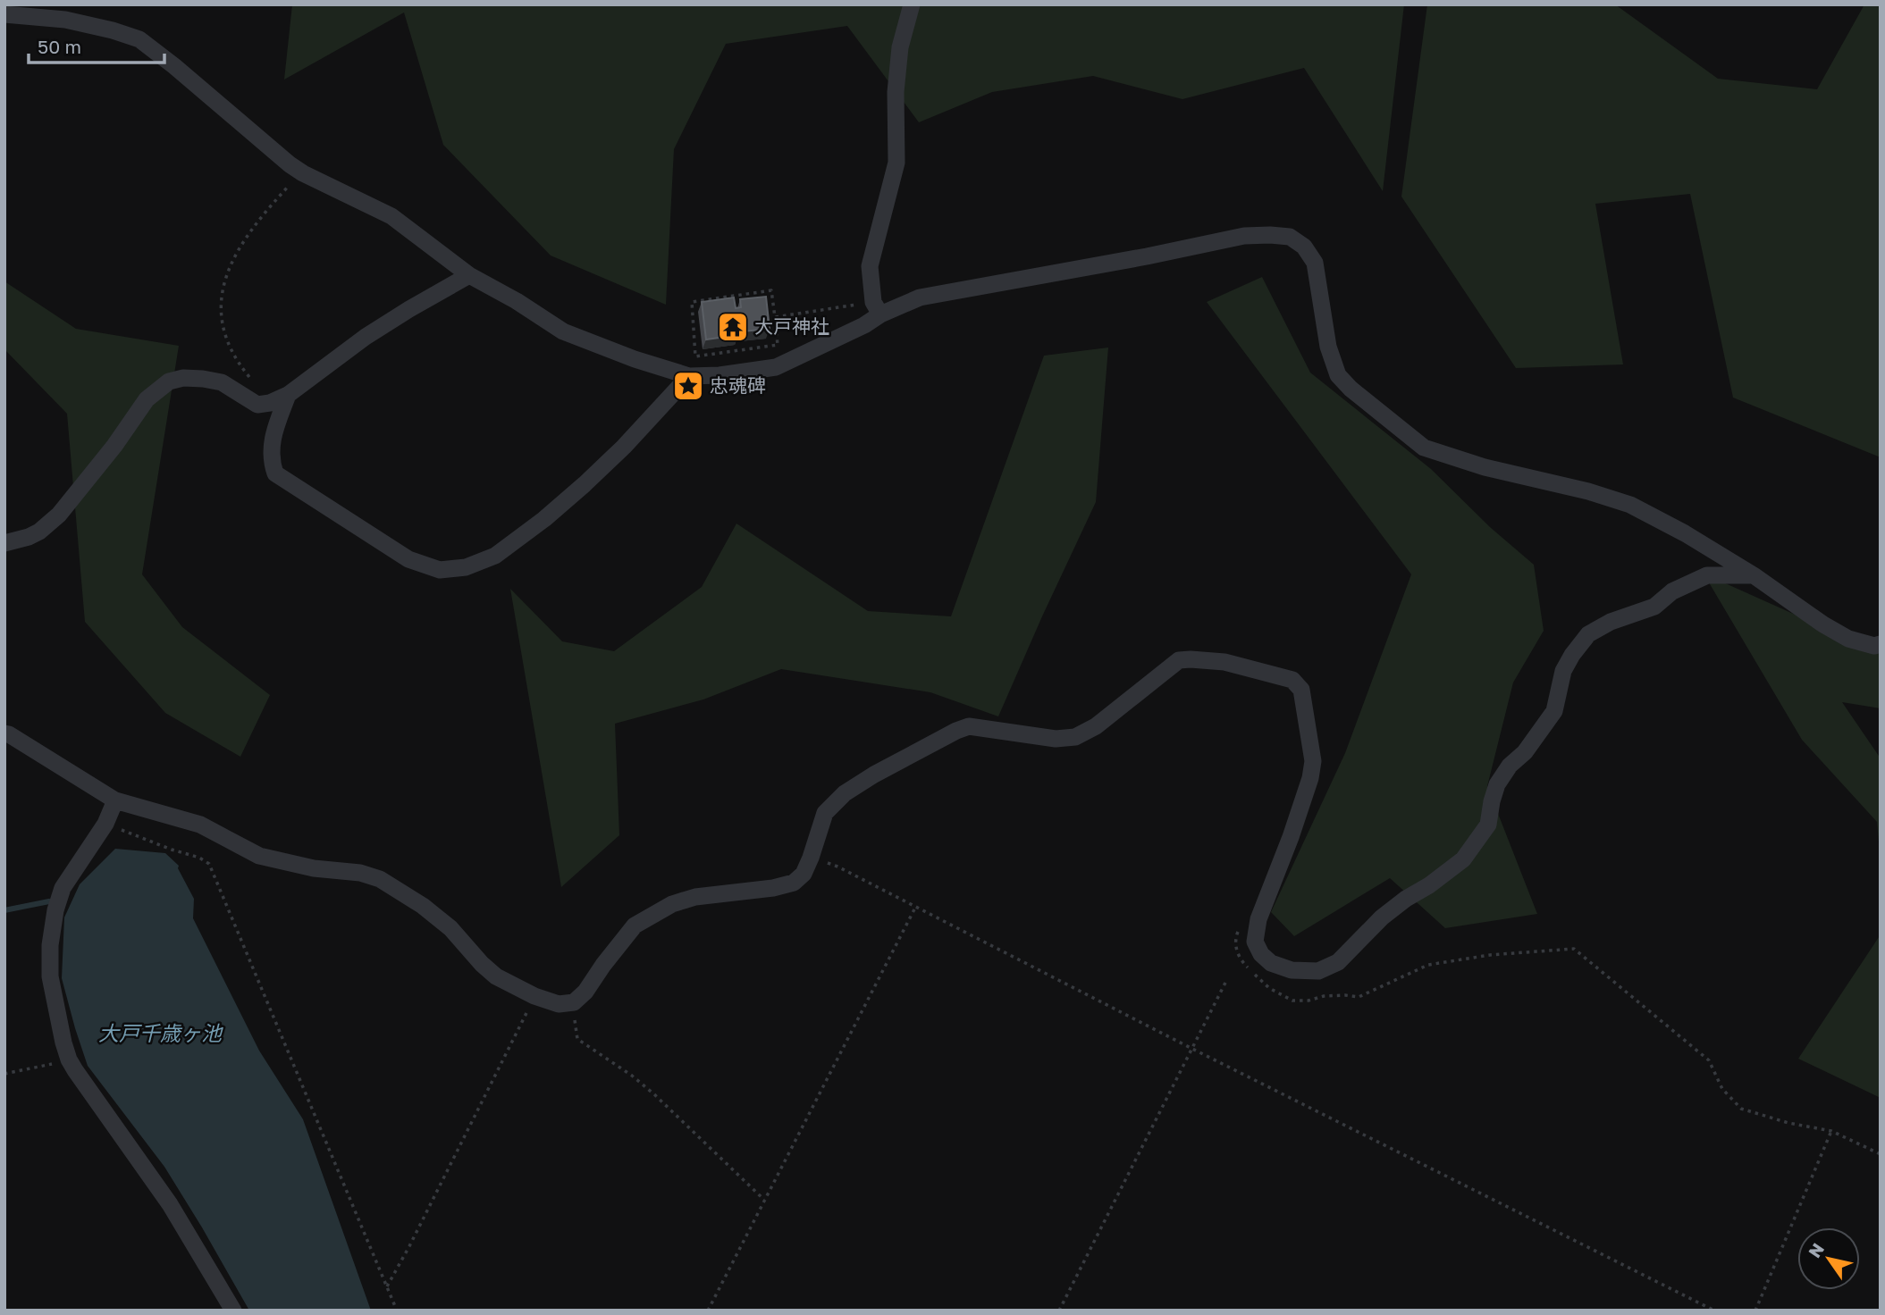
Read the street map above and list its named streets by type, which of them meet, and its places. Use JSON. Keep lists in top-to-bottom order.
{
  "water": ["大戸千歳ヶ池"],
  "places": {
    "temple": ["大戸神社"],
    "place": ["忠魂碑"]
  },
  "scale_bar": "50 m",
  "north": "top left"
}
